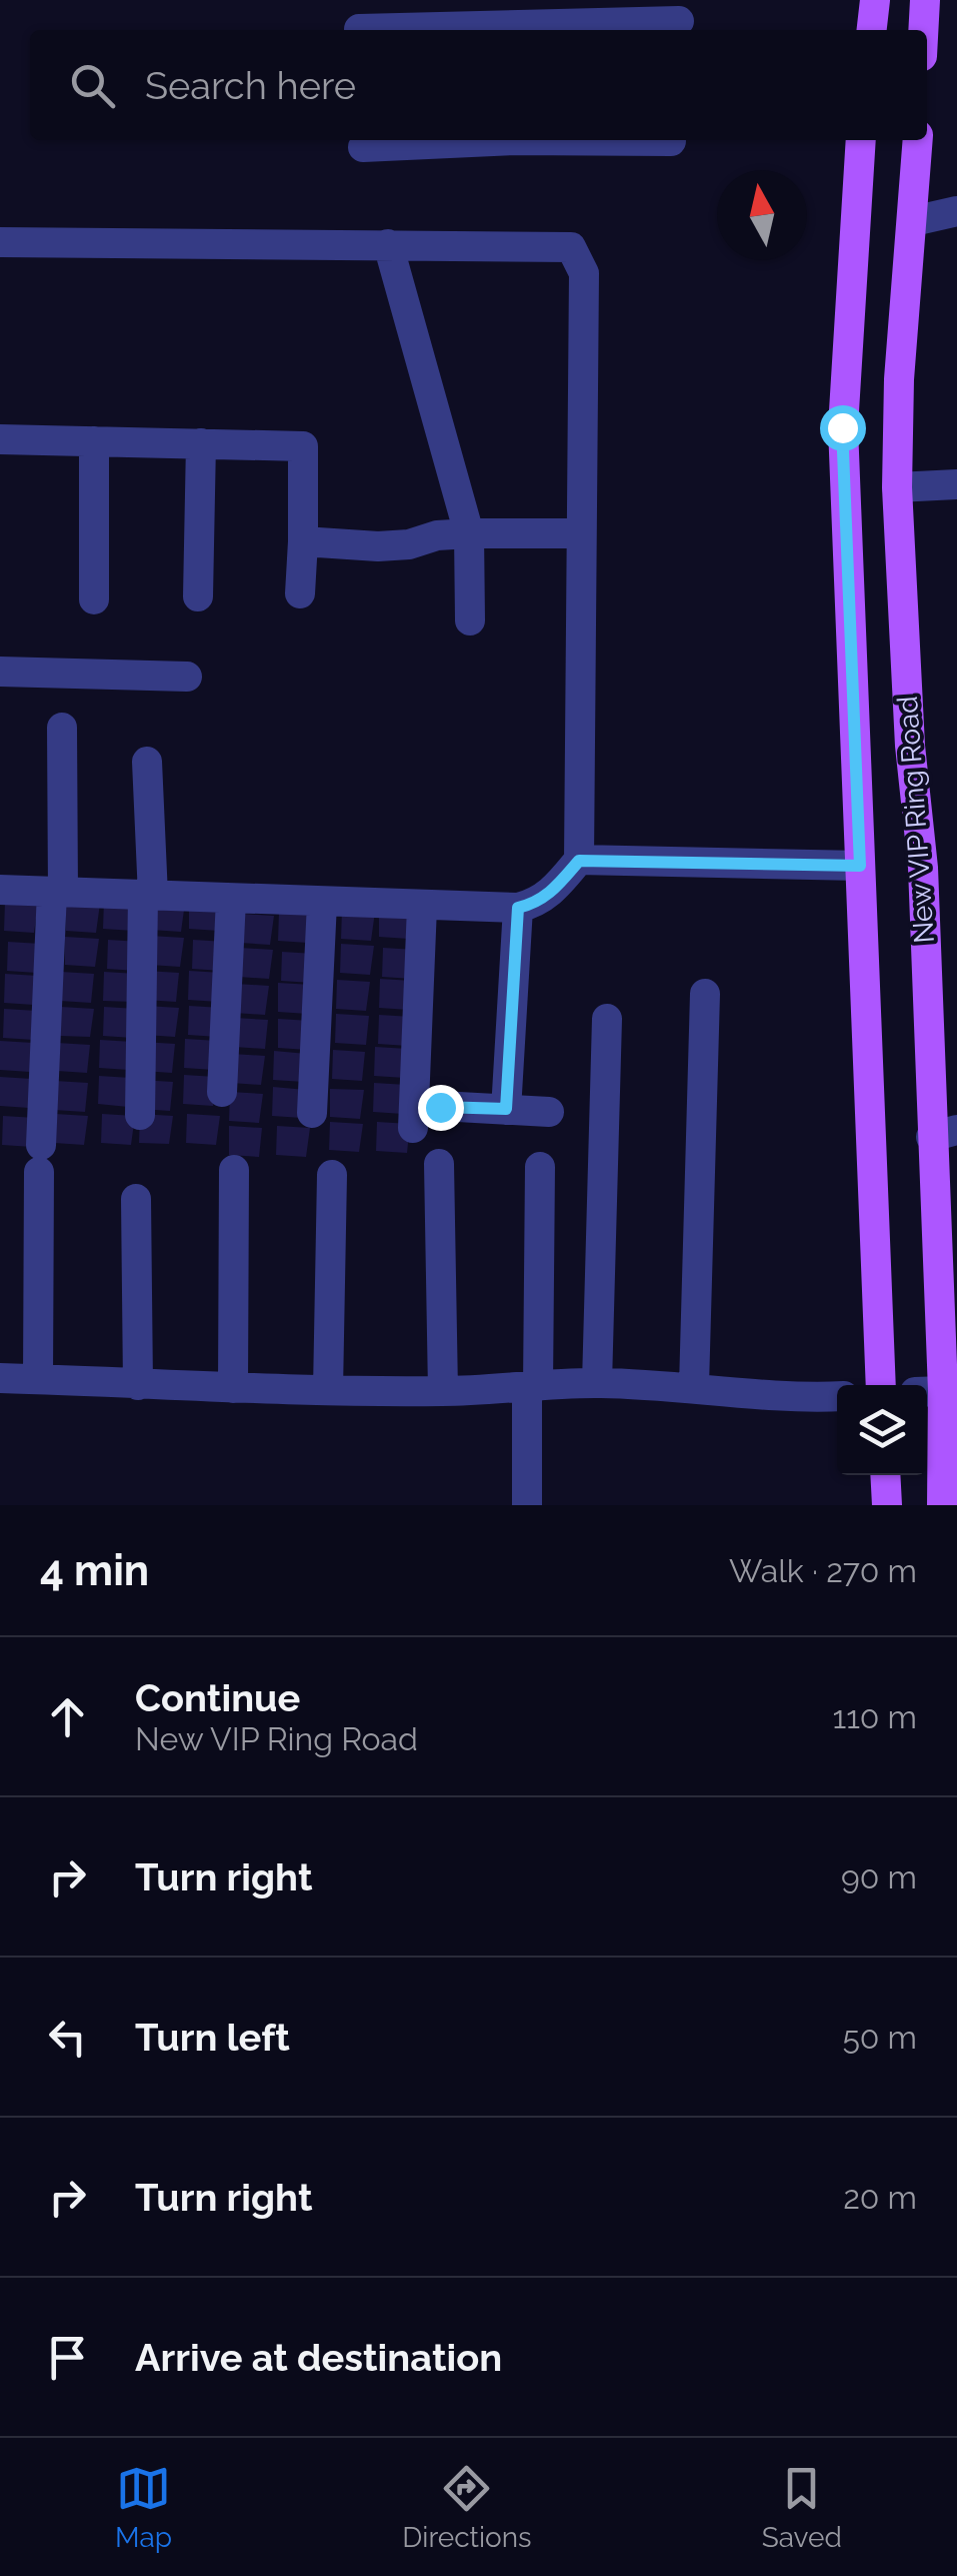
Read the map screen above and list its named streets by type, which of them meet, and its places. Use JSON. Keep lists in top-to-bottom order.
{
  "streets": {
    "main road": ["New VIP Ring Road"]
  },
  "north": "top",
  "page": {
    "search": "Search here",
    "heading": ["4 min", "Walk · 270 m"],
    "list": [
      ["Continue", "New VIP Ring Road", "110 m"],
      ["Turn right", "90 m"],
      ["Turn left", "50 m"],
      ["Turn right", "20 m"],
      "Arrive at destination"
    ],
    "nav": ["Map", "Directions", "Saved"]
  }
}
